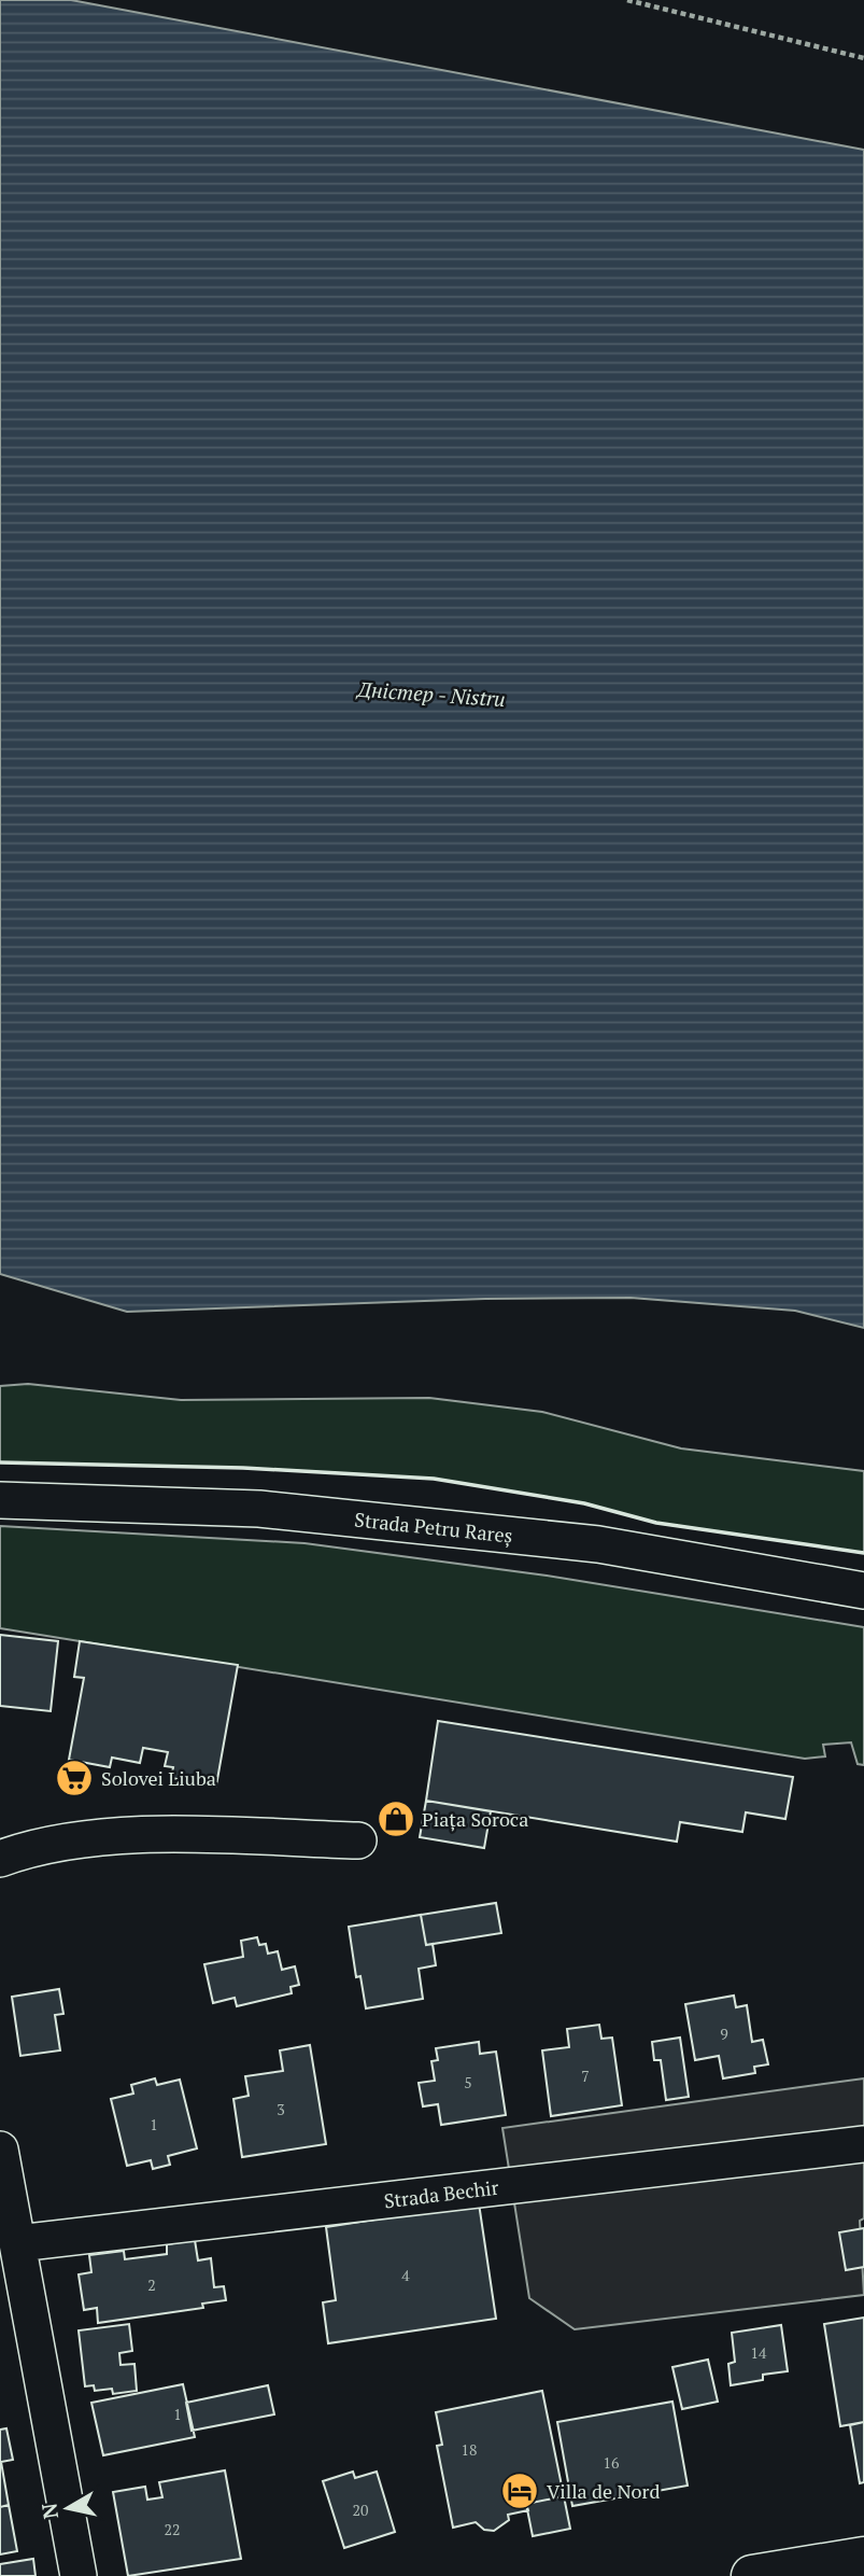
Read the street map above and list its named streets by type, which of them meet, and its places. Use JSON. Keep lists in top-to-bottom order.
{
  "streets": {
    "street": ["Strada Petru Rareș", "Strada Bechir"]
  },
  "water": ["Дністер - Nistru"],
  "places": {
    "supermarket": ["Solovei Liuba"],
    "shop": ["Piața Soroca"],
    "hotel": ["Villa de Nord"]
  },
  "house_numbers": [
    "9",
    "7",
    "5",
    "3",
    "1",
    "4",
    "2",
    "14",
    "1",
    "18",
    "16",
    "20",
    "22"
  ],
  "north": "left"
}
